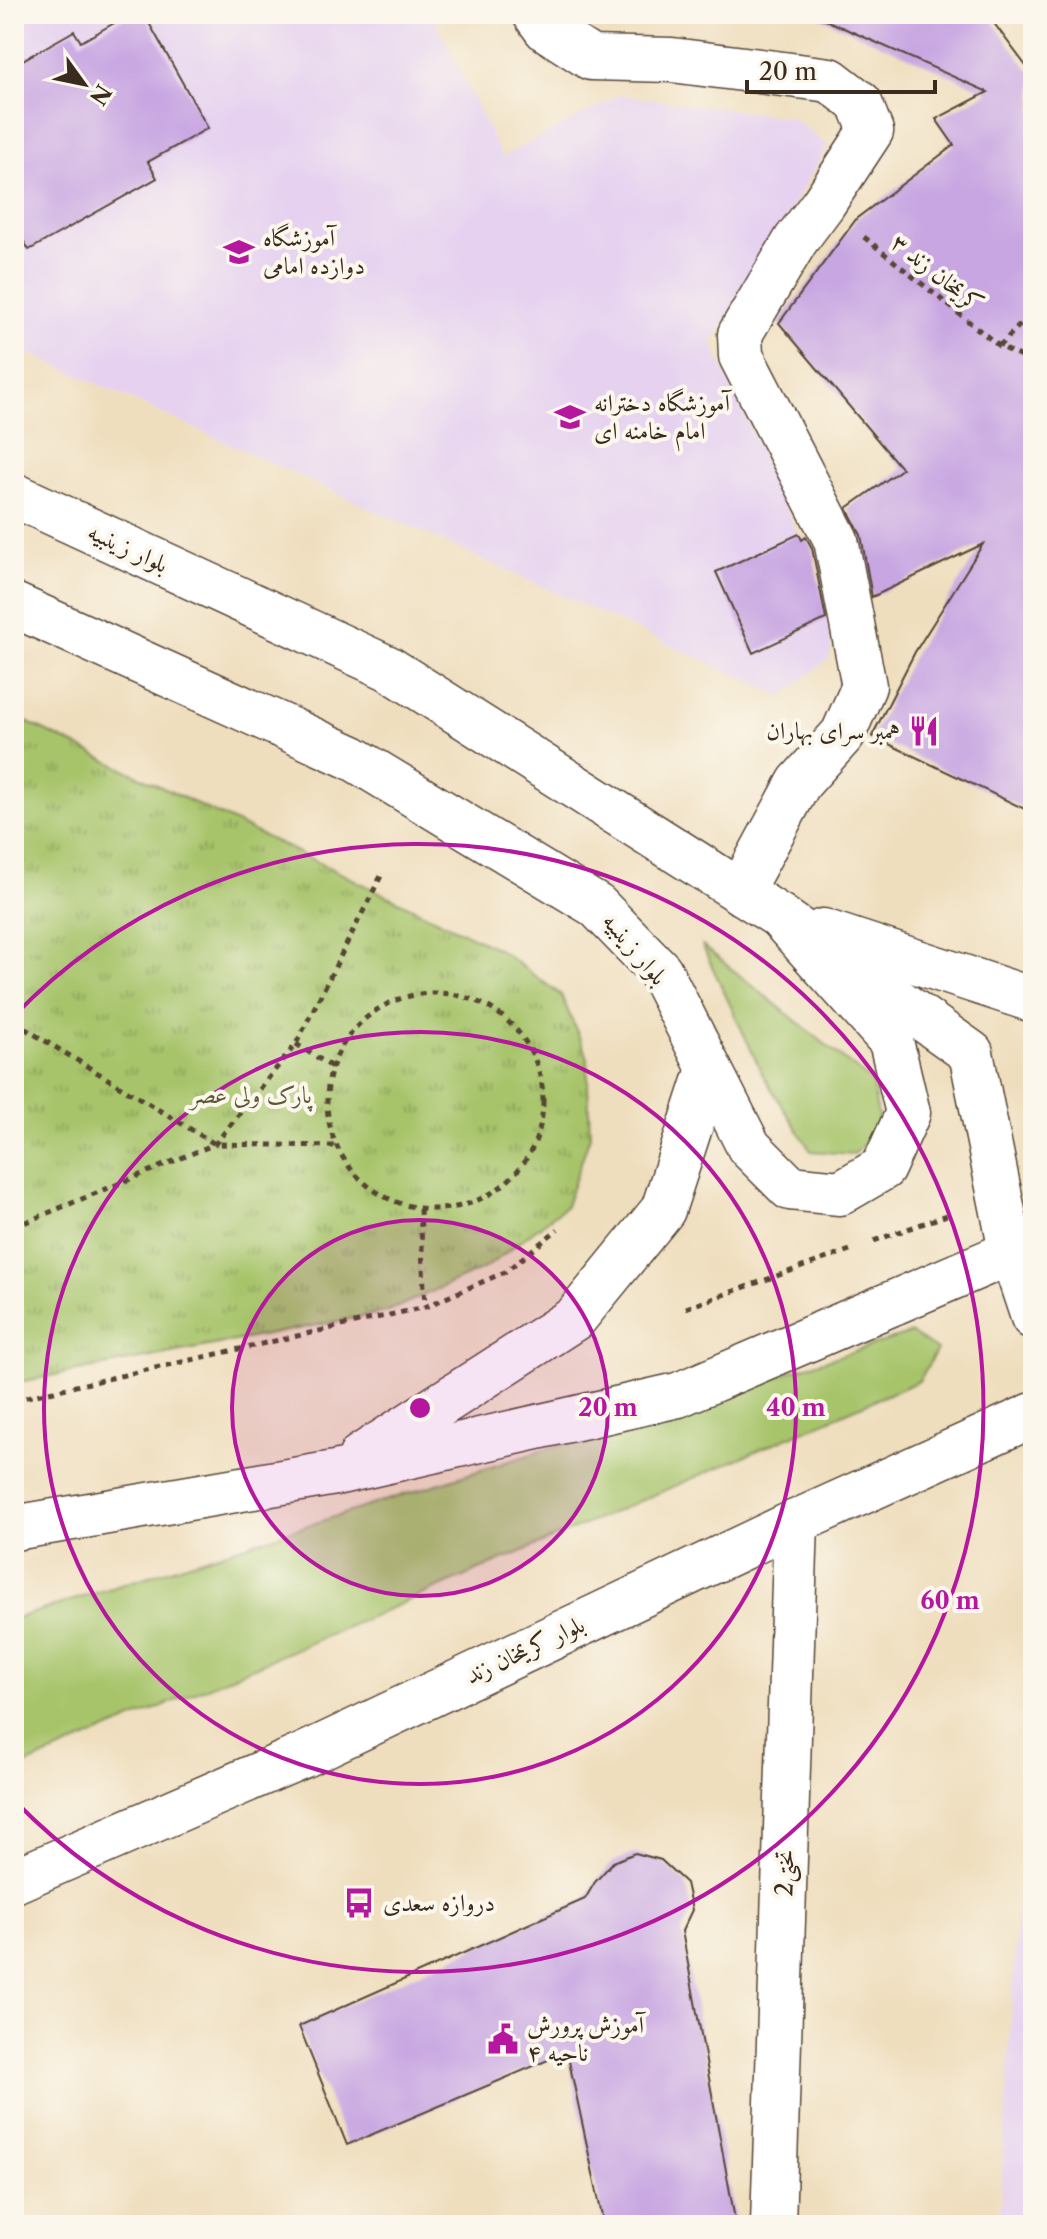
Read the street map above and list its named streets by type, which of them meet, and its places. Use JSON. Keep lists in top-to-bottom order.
{
  "streets": {
    "main road": ["بلوار زینبیه", "بلوار کریمخان زند", "2تختی"],
    "path": ["کریمخان زند ۳"]
  },
  "crossings": [
    ["بلوار کریمخان زند", "2تختی"]
  ],
  "parks": ["پارک ولی عصر"],
  "places": {
    "school or university": ["آموزشگاه دوازده امامی", "آموزشگاه دخترانه امام خامنه ای"],
    "restaurant": ["همبر سرای بهاران"],
    "bus stop": ["دروازه سعدی"],
    "public building": ["آموزش پرورش ناحیه ۴"]
  },
  "scale_bar": "20 m",
  "north": "bottom right",
  "rings": ["20 m", "40 m", "60 m"]
}
